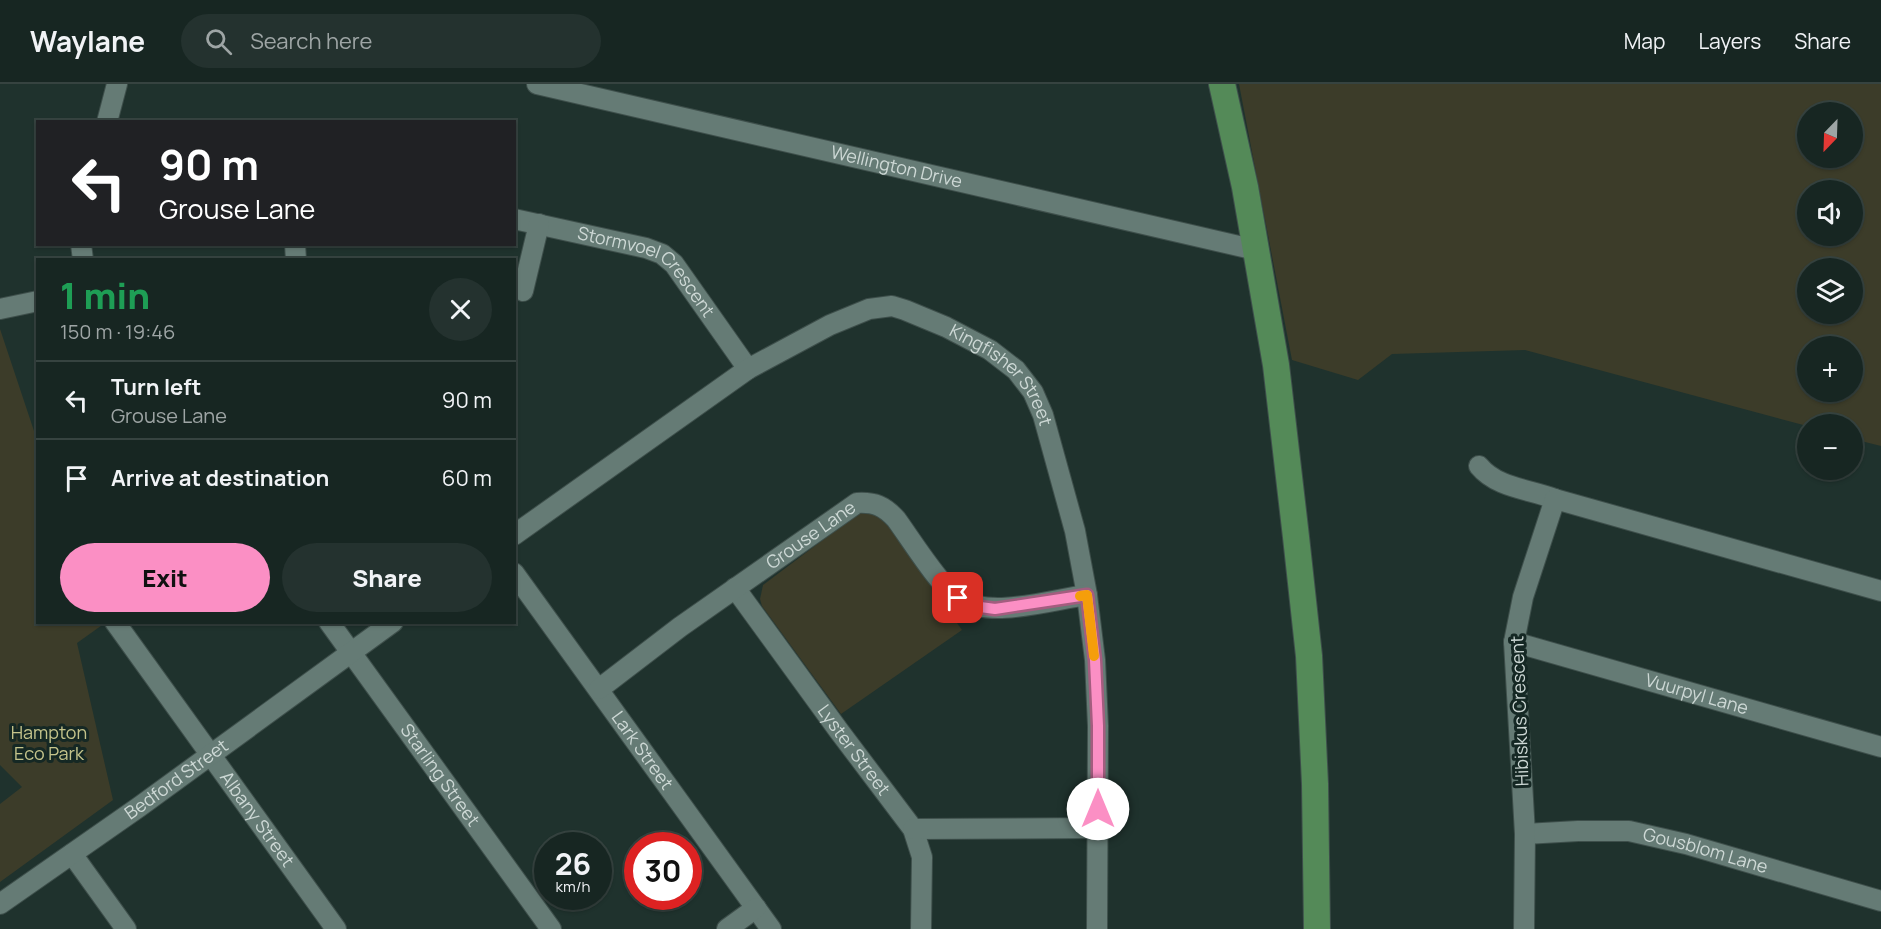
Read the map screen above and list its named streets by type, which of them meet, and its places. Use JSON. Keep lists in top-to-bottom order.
{
  "streets": {
    "street": [
      "Wellington Drive",
      "Stormvoel Crescent",
      "Kingfisher Street",
      "Grouse Lane",
      "Vuurpyl Lane",
      "Hibiskus Crescent",
      "Lyster Street",
      "Lark Street",
      "Starling Street",
      "Bedford Street",
      "Albany Street",
      "Gousblom Lane"
    ]
  },
  "crossings": [
    ["Stormvoel Crescent", "Kingfisher Street"],
    ["Kingfisher Street", "Grouse Lane"],
    ["Grouse Lane", "Lyster Street"],
    ["Grouse Lane", "Lark Street"],
    ["Vuurpyl Lane", "Hibiskus Crescent"],
    ["Hibiskus Crescent", "Gousblom Lane"],
    ["Starling Street", "Bedford Street"],
    ["Bedford Street", "Albany Street"]
  ],
  "parks": ["Hampton Eco Park"],
  "north": "bottom left",
  "page": {
    "header": "Waylane",
    "search": "Search here",
    "nav": ["Map", "Layers", "Share"],
    "map_buttons": ["+", "−"],
    "turn": ["90 m", "Grouse Lane"],
    "heading": ["1 min", "150 m · 19:46"],
    "list": [
      {
        "name": "Turn left",
        "note": "Grouse Lane",
        "value": "90 m"
      },
      {
        "name": "Arrive at destination",
        "value": "60 m"
      }
    ],
    "buttons": ["Exit", "Share"],
    "speed": "26 km/h",
    "limit": "30"
  }
}
